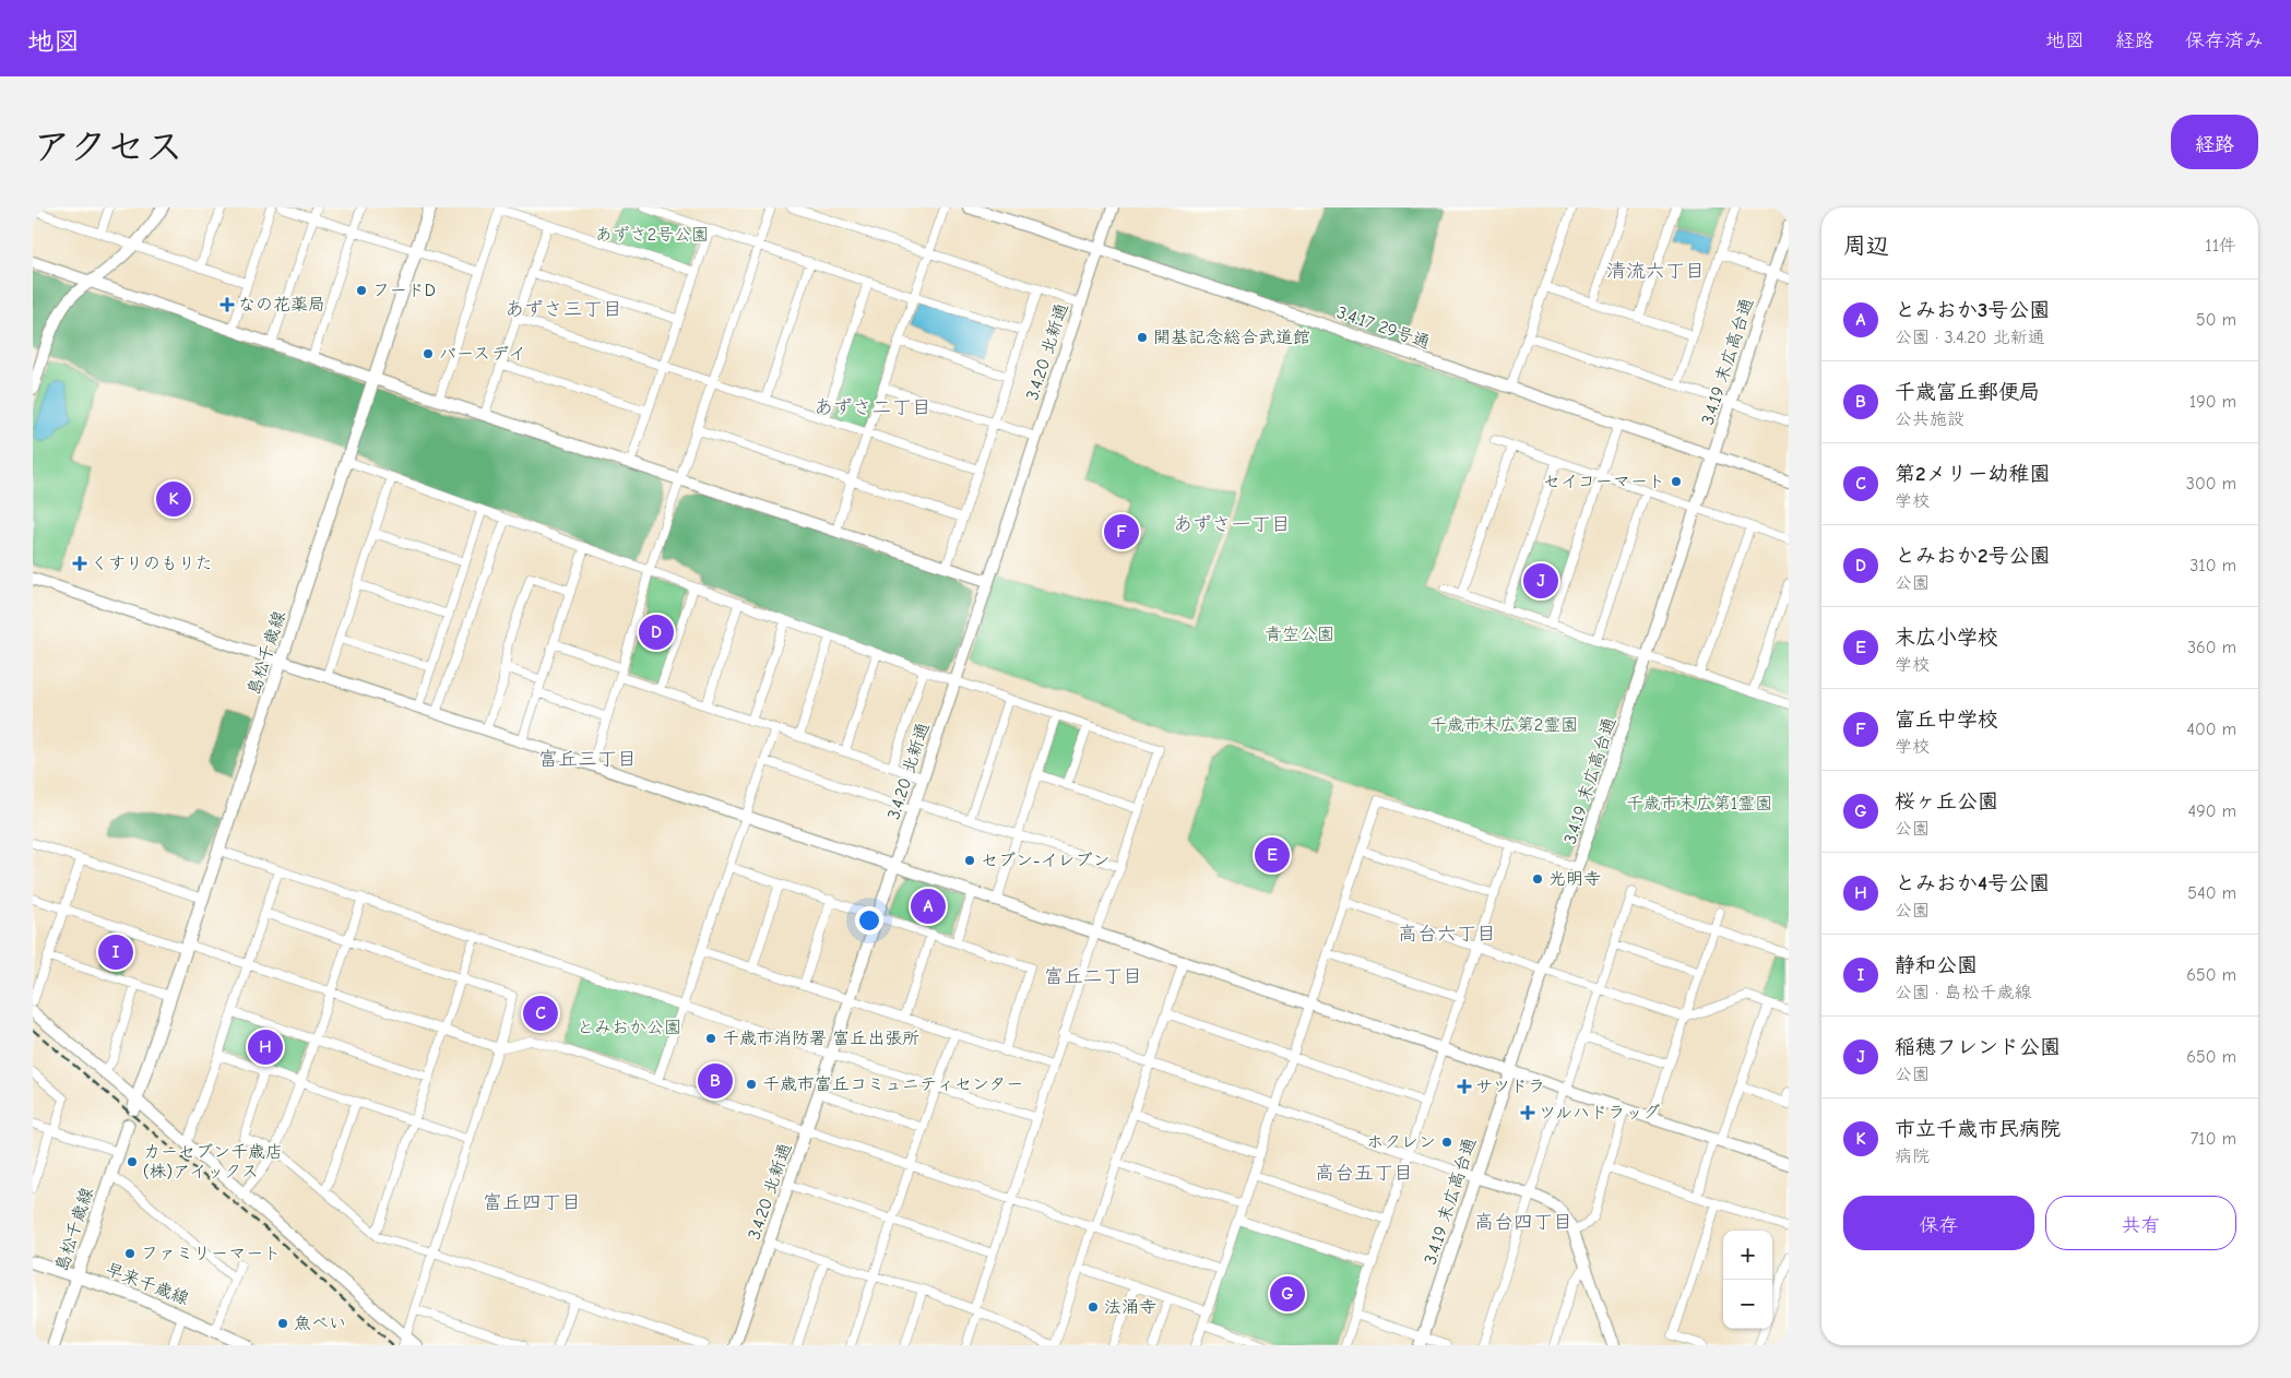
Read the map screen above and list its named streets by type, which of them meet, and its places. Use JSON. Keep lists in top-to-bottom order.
{
  "streets": {
    "main road": ["島松千歳線", "早来千歳線"],
    "street": ["3.4.17 29号通", "3.4.20 北新通", "3.4.19 末広高台通"]
  },
  "crossings": [
    ["3.4.17 29号通", "3.4.20 北新通"],
    ["3.4.17 29号通", "3.4.19 末広高台通"],
    ["島松千歳線", "早来千歳線"]
  ],
  "districts": [
    "清流六丁目",
    "あずさ三丁目",
    "あずさ二丁目",
    "あずさ一丁目",
    "富丘三丁目",
    "高台六丁目",
    "富丘二丁目",
    "高台五丁目",
    "富丘四丁目",
    "高台四丁目"
  ],
  "parks": [
    "あずさ2号公園",
    "青空公園",
    "千歳市末広第2霊園",
    "千歳市末広第1霊園",
    "とみおか公園"
  ],
  "places": {
    "other": [
      "フードD",
      "開基記念総合武道館",
      "バースデイ",
      "セイコーマート",
      "セブン-イレブン",
      "光明寺",
      "千歳市消防署 富丘出張所",
      "千歳市富丘コミュニティセンター",
      "ホクレン",
      "カーセブン千歳店 (株)アイックス",
      "ファミリーマート",
      "法涌寺",
      "魚べい"
    ],
    "health": [
      "なの花薬局",
      "くすりのもりた",
      "サツドラ",
      "ツルハドラッグ"
    ]
  },
  "page": {
    "header": "地図",
    "nav": ["地図", "経路", "保存済み"],
    "title": "アクセス",
    "buttons": [
      "経路",
      ["保存", "共有"]
    ],
    "heading": ["周辺", "11件"],
    "list": [
      {
        "mark": "A",
        "name": "とみおか3号公園",
        "note": "公園 · 3.4.20 北新通",
        "value": "50 m"
      },
      {
        "mark": "B",
        "name": "千歳富丘郵便局",
        "note": "公共施設",
        "value": "190 m"
      },
      {
        "mark": "C",
        "name": "第2メリー幼稚園",
        "note": "学校",
        "value": "300 m"
      },
      {
        "mark": "D",
        "name": "とみおか2号公園",
        "note": "公園",
        "value": "310 m"
      },
      {
        "mark": "E",
        "name": "末広小学校",
        "note": "学校",
        "value": "360 m"
      },
      {
        "mark": "F",
        "name": "富丘中学校",
        "note": "学校",
        "value": "400 m"
      },
      {
        "mark": "G",
        "name": "桜ヶ丘公園",
        "note": "公園",
        "value": "490 m"
      },
      {
        "mark": "H",
        "name": "とみおか4号公園",
        "note": "公園",
        "value": "540 m"
      },
      {
        "mark": "I",
        "name": "静和公園",
        "note": "公園 · 島松千歳線",
        "value": "650 m"
      },
      {
        "mark": "J",
        "name": "稲穂フレンド公園",
        "note": "公園",
        "value": "650 m"
      },
      {
        "mark": "K",
        "name": "市立千歳市民病院",
        "note": "病院",
        "value": "710 m"
      }
    ],
    "pins": [
      "K",
      "F",
      "J",
      "D",
      "E",
      "A",
      "I",
      "C",
      "H",
      "B",
      "G"
    ],
    "map_buttons": ["+", "−"]
  }
}
